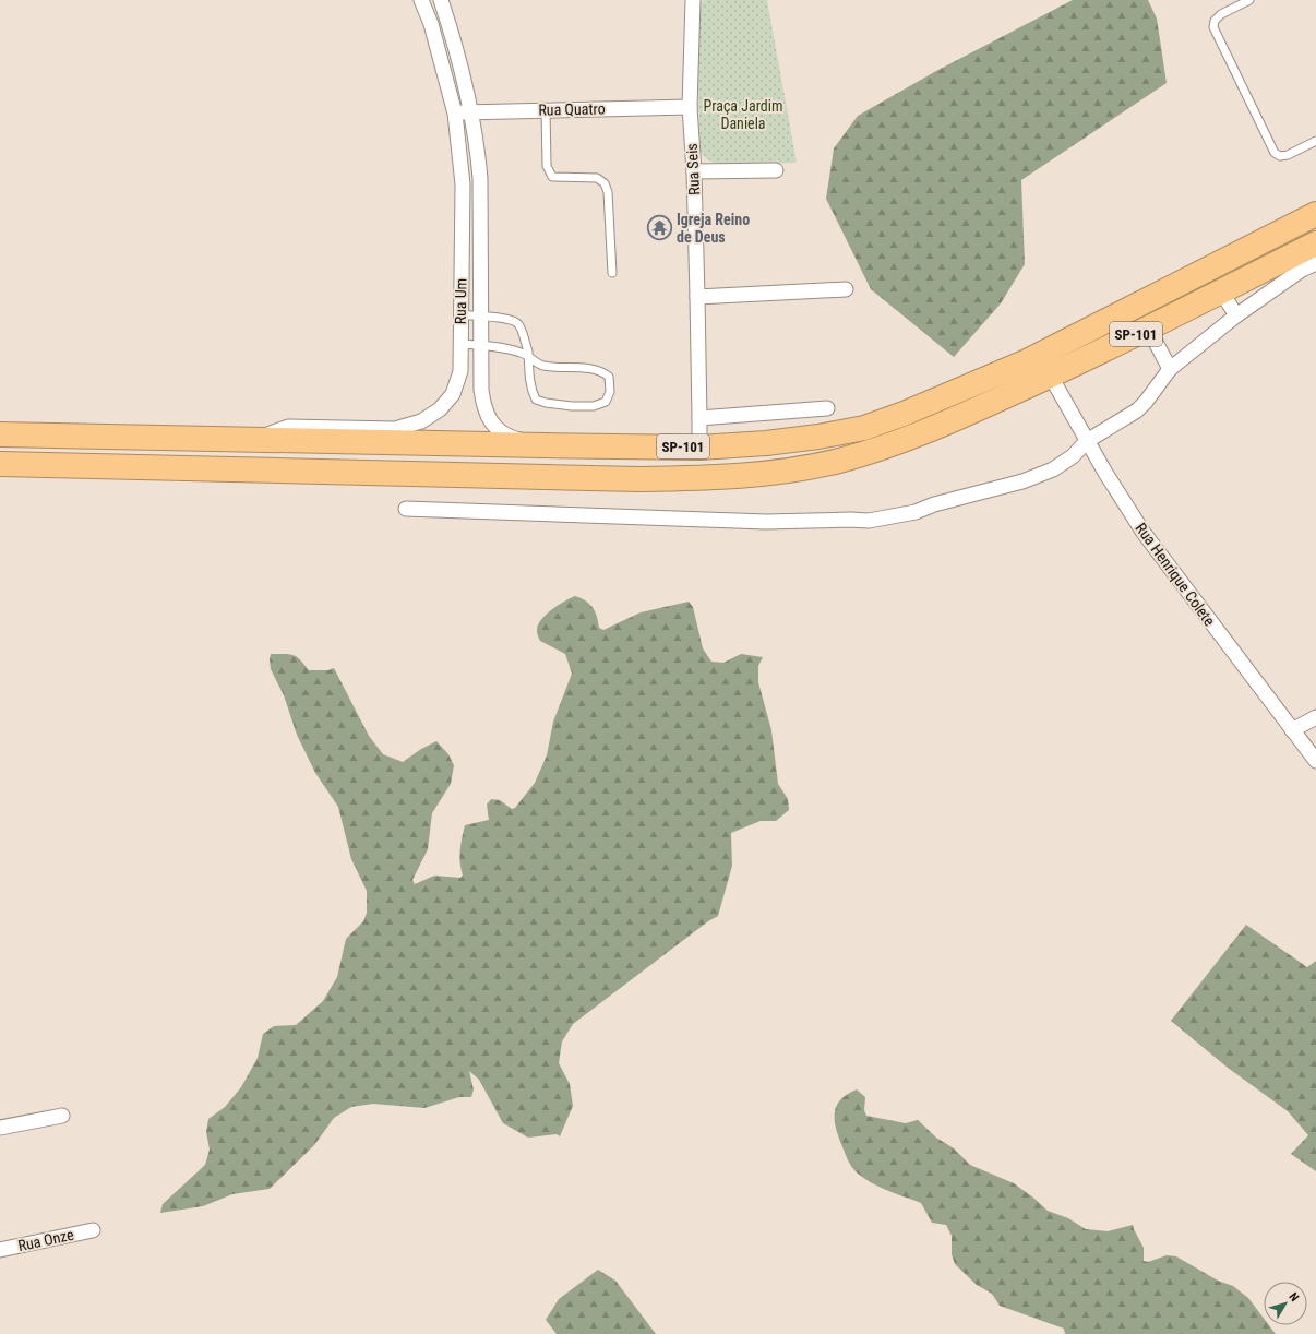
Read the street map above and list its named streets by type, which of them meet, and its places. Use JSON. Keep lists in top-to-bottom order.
{
  "streets": {
    "highway": ["SP-101"],
    "street": [
      "Rua Quatro",
      "Rua Seis",
      "Rua Um",
      "Rua Henrique Colete",
      "Rua Onze"
    ]
  },
  "crossings": [
    ["Rua Quatro", "Rua Seis"],
    ["Rua Quatro", "Rua Um"],
    ["Rua Seis", "SP-101"],
    ["Rua Um", "SP-101"],
    ["SP-101", "Rua Henrique Colete"]
  ],
  "parks": ["Praça Jardim Daniela"],
  "places": {
    "temple": ["Igreja Reino de Deus"]
  },
  "north": "top right"
}
